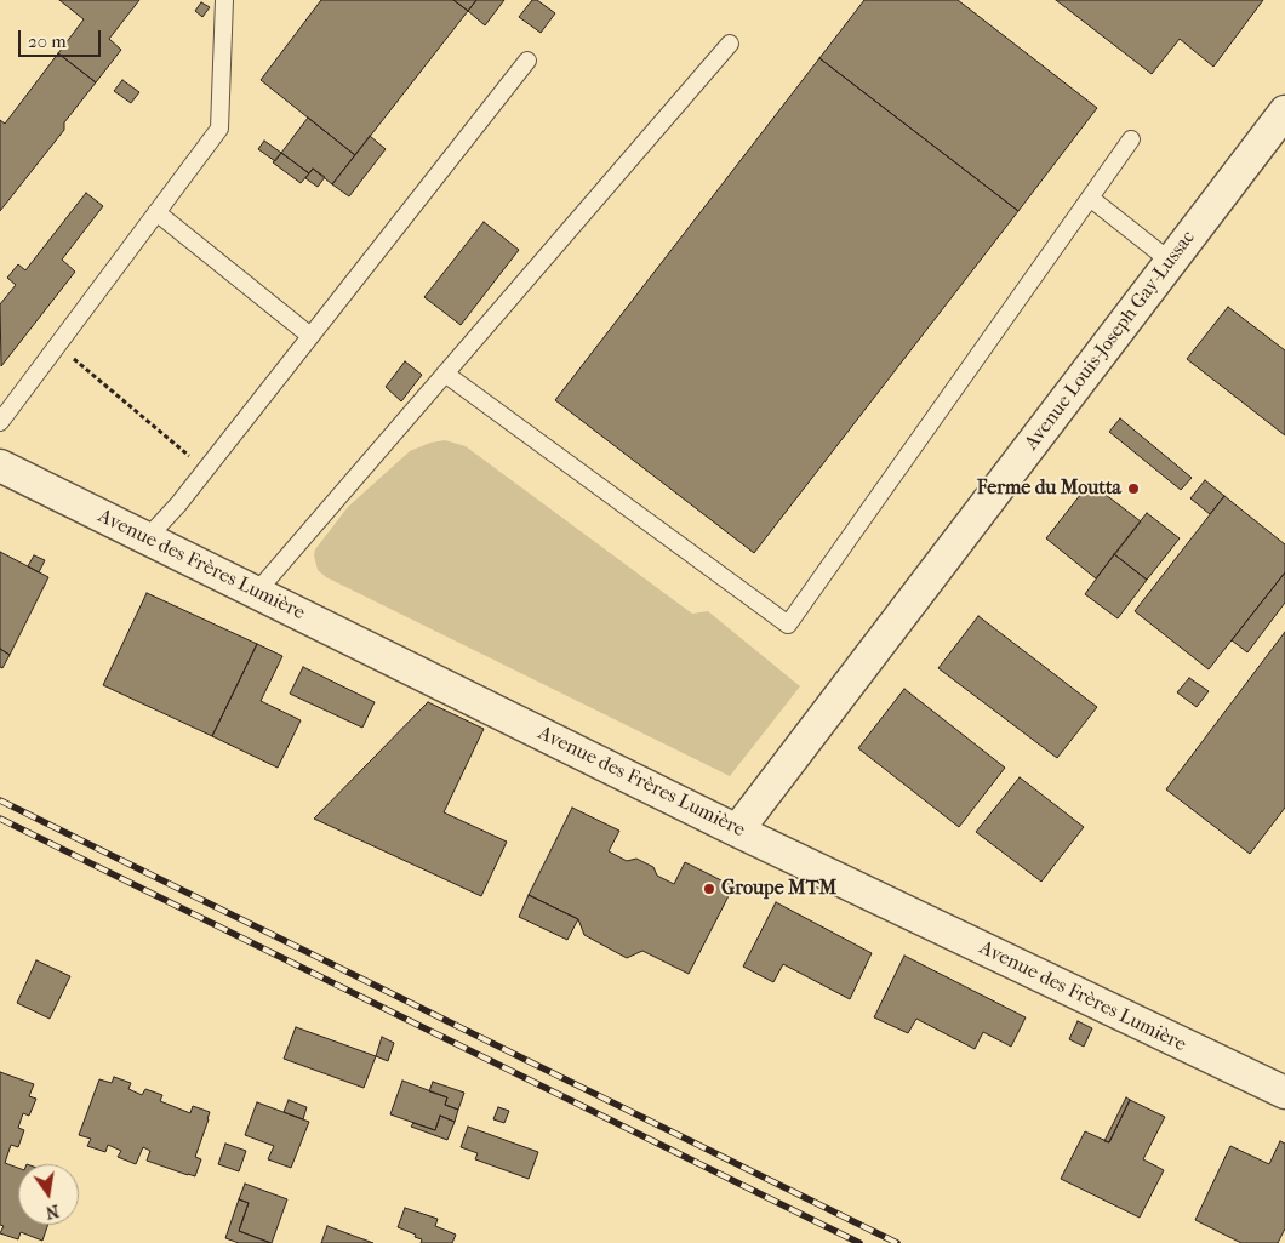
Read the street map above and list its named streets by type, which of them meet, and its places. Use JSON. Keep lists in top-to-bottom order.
{
  "streets": {
    "street": ["Avenue Louis-Joseph Gay-Lussac", "Avenue des Frères Lumière"]
  },
  "crossings": [
    ["Avenue Louis-Joseph Gay-Lussac", "Avenue des Frères Lumière"]
  ],
  "places": ["Ferme du Moutta", "Groupe MTM"],
  "scale_bar": "20 m",
  "north": "bottom"
}
